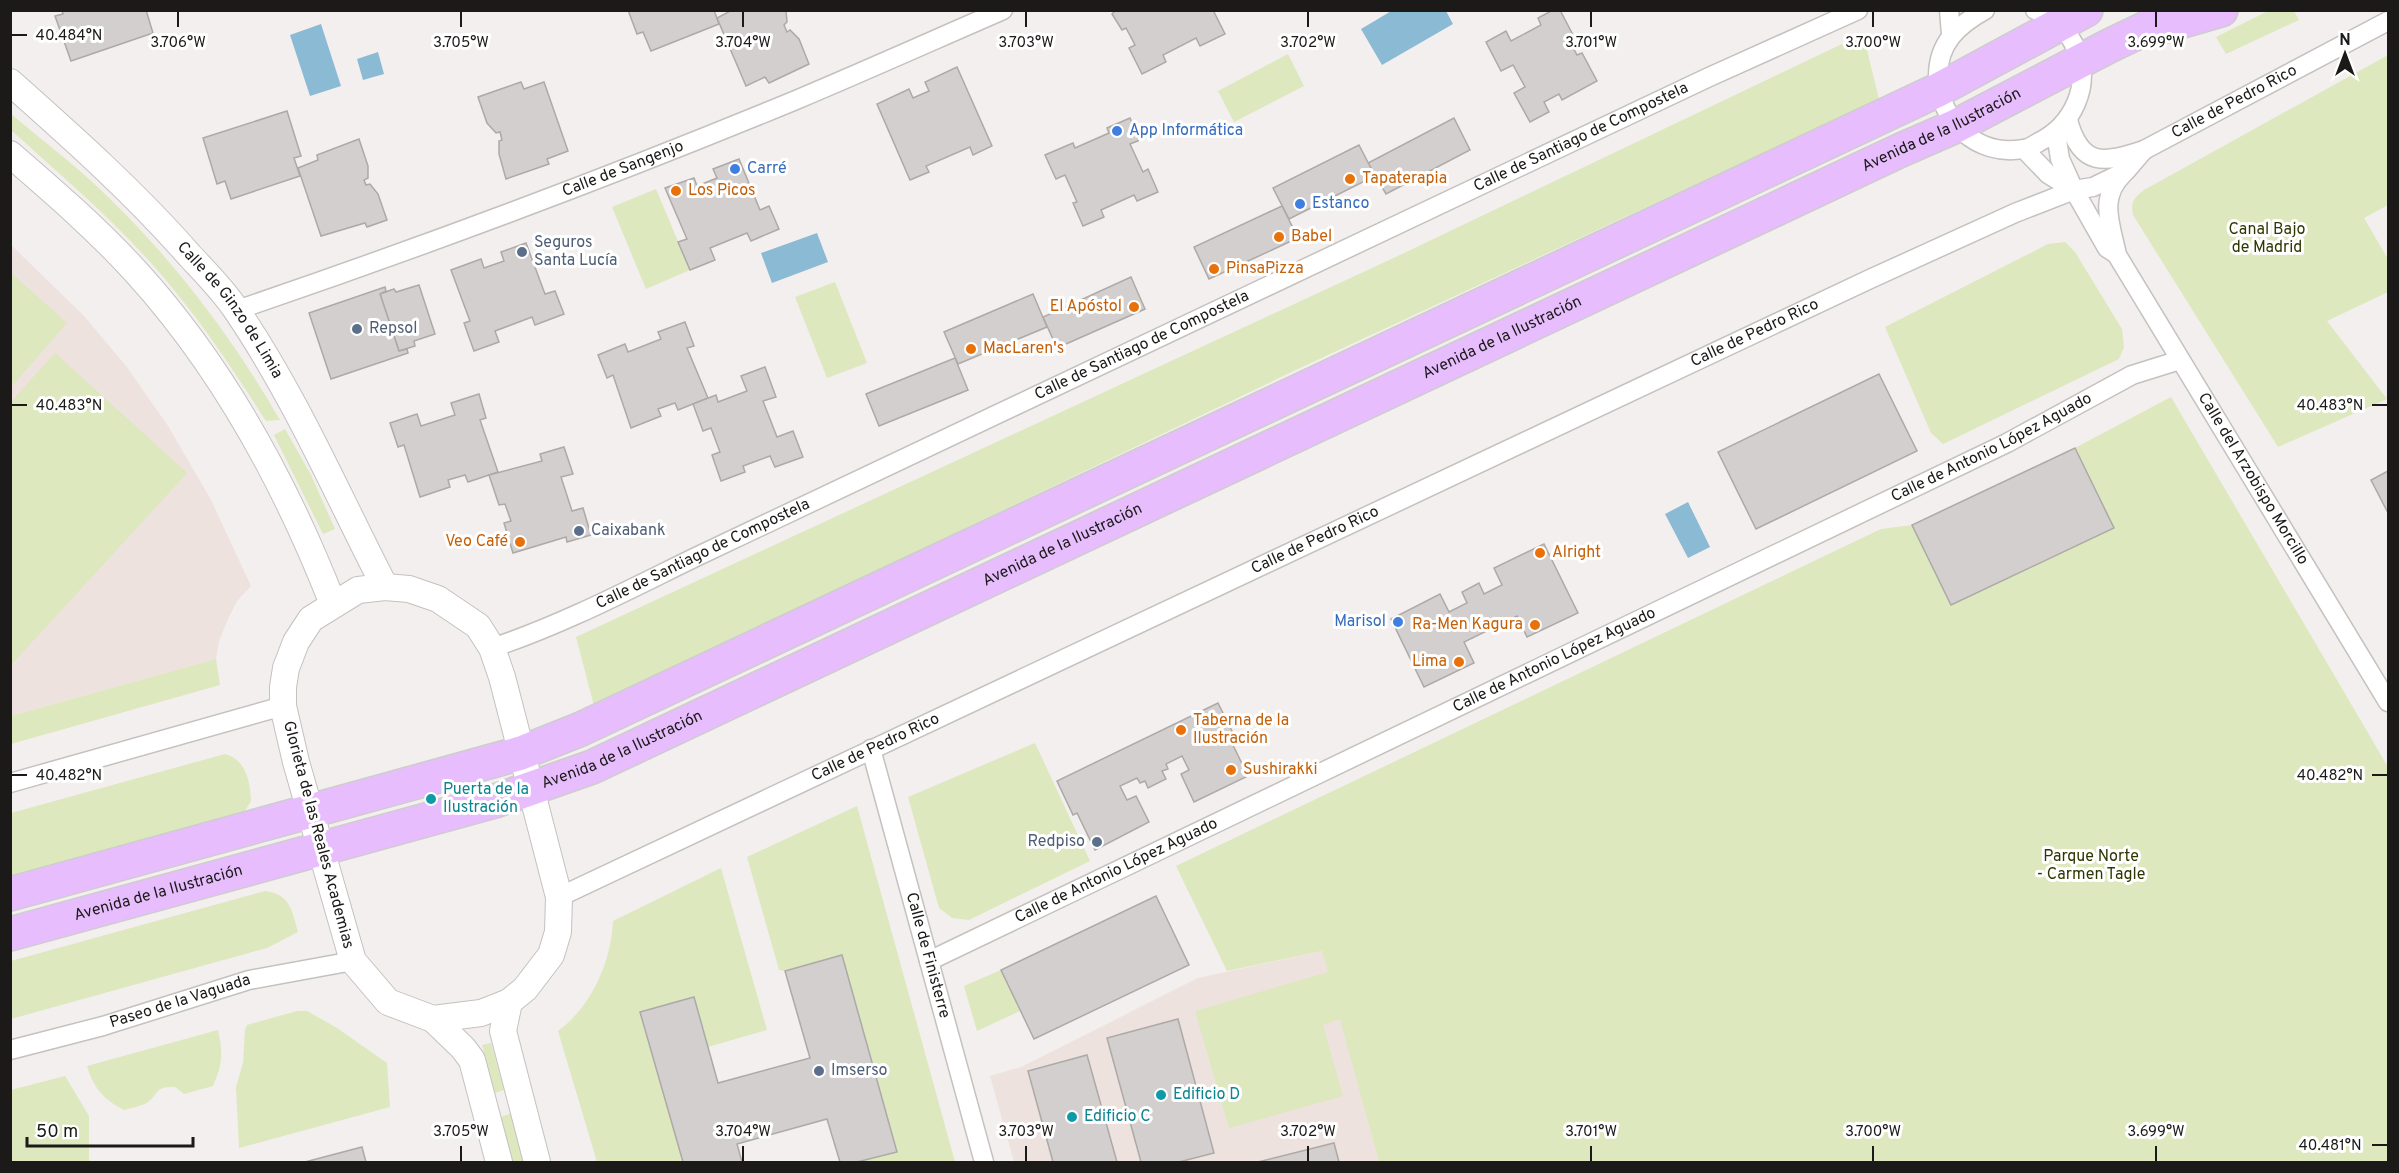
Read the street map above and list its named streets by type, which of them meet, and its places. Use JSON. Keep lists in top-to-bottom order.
{
  "streets": {
    "highway": ["Avenida de la Ilustración"],
    "main road": ["Calle de Ginzo de Limia", "Glorieta de las Reales Academias"],
    "street": [
      "Calle de Pedro Rico",
      "Calle de Santiago de Compostela",
      "Calle de Sangenjo",
      "Calle de Antonio López Aguado",
      "Calle del Arzobispo Morcillo",
      "Calle de Finisterre",
      "Paseo de la Vaguada"
    ]
  },
  "crossings": [
    ["Calle de Pedro Rico", "Calle del Arzobispo Morcillo"],
    ["Calle de Pedro Rico", "Glorieta de las Reales Academias"],
    ["Calle de Pedro Rico", "Calle de Finisterre"],
    ["Avenida de la Ilustración", "Glorieta de las Reales Academias"],
    ["Calle de Santiago de Compostela", "Glorieta de las Reales Academias"],
    ["Calle de Sangenjo", "Calle de Ginzo de Limia"],
    ["Calle de Ginzo de Limia", "Glorieta de las Reales Academias"],
    ["Calle de Antonio López Aguado", "Calle del Arzobispo Morcillo"],
    ["Calle de Antonio López Aguado", "Calle de Finisterre"],
    ["Glorieta de las Reales Academias", "Paseo de la Vaguada"]
  ],
  "parks": ["Canal Bajo de Madrid", "Parque Norte - Carmen Tagle"],
  "places": [
    "App Informática",
    "Carré",
    "Tapaterapia",
    "Los Picos",
    "Estanco",
    "Babel",
    "Seguros Santa Lucía",
    "PinsaPizza",
    "El Apóstol",
    "Repsol",
    "MacLaren's",
    "Caixabank",
    "Veo Café",
    "Alright",
    "Marisol",
    "Ra-Men Kagura",
    "Lima",
    "Taberna de la Ilustración",
    "Sushirakki",
    "Puerta de la Ilustración",
    "Redpiso",
    "Imserso",
    "Edificio D",
    "Edificio C"
  ],
  "scale_bar": "50 m",
  "north": "top",
  "coordinates": [
    "40.484°N",
    "3.706°W",
    "3.705°W",
    "3.704°W",
    "3.703°W",
    "3.702°W",
    "3.701°W",
    "3.700°W",
    "3.699°W",
    "40.483°N",
    "40.482°N",
    "40.481°N"
  ]
}
